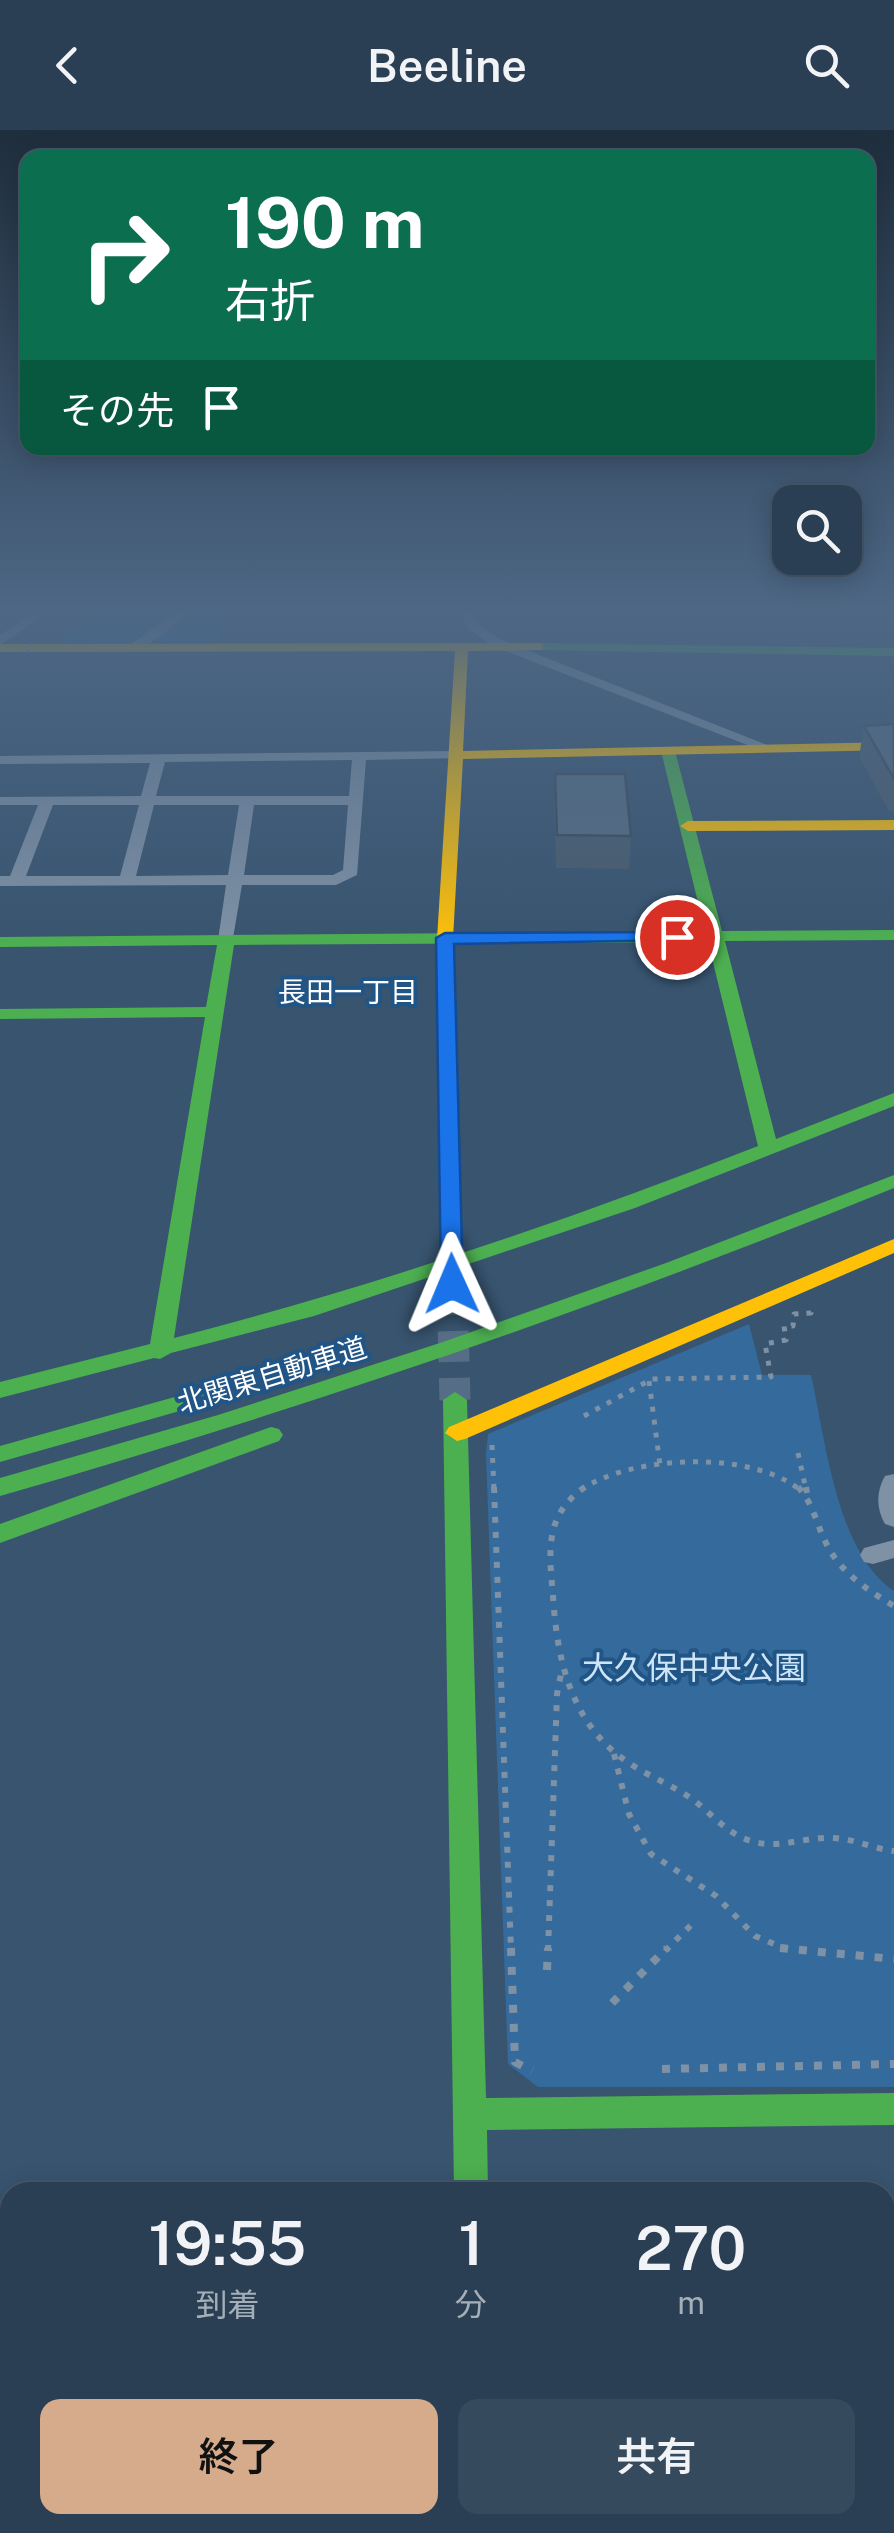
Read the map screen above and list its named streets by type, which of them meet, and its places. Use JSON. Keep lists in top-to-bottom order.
{
  "streets": {
    "main road": ["北関東自動車道"]
  },
  "districts": ["長田一丁目"],
  "parks": ["大久保中央公園"],
  "page": {
    "header": "Beeline",
    "turn": ["190 m", "右折"],
    "then": "その先",
    "eta": [
      "19:55",
      "到着",
      "1",
      "分",
      "270",
      "m"
    ],
    "buttons": ["終了", "共有"]
  }
}
